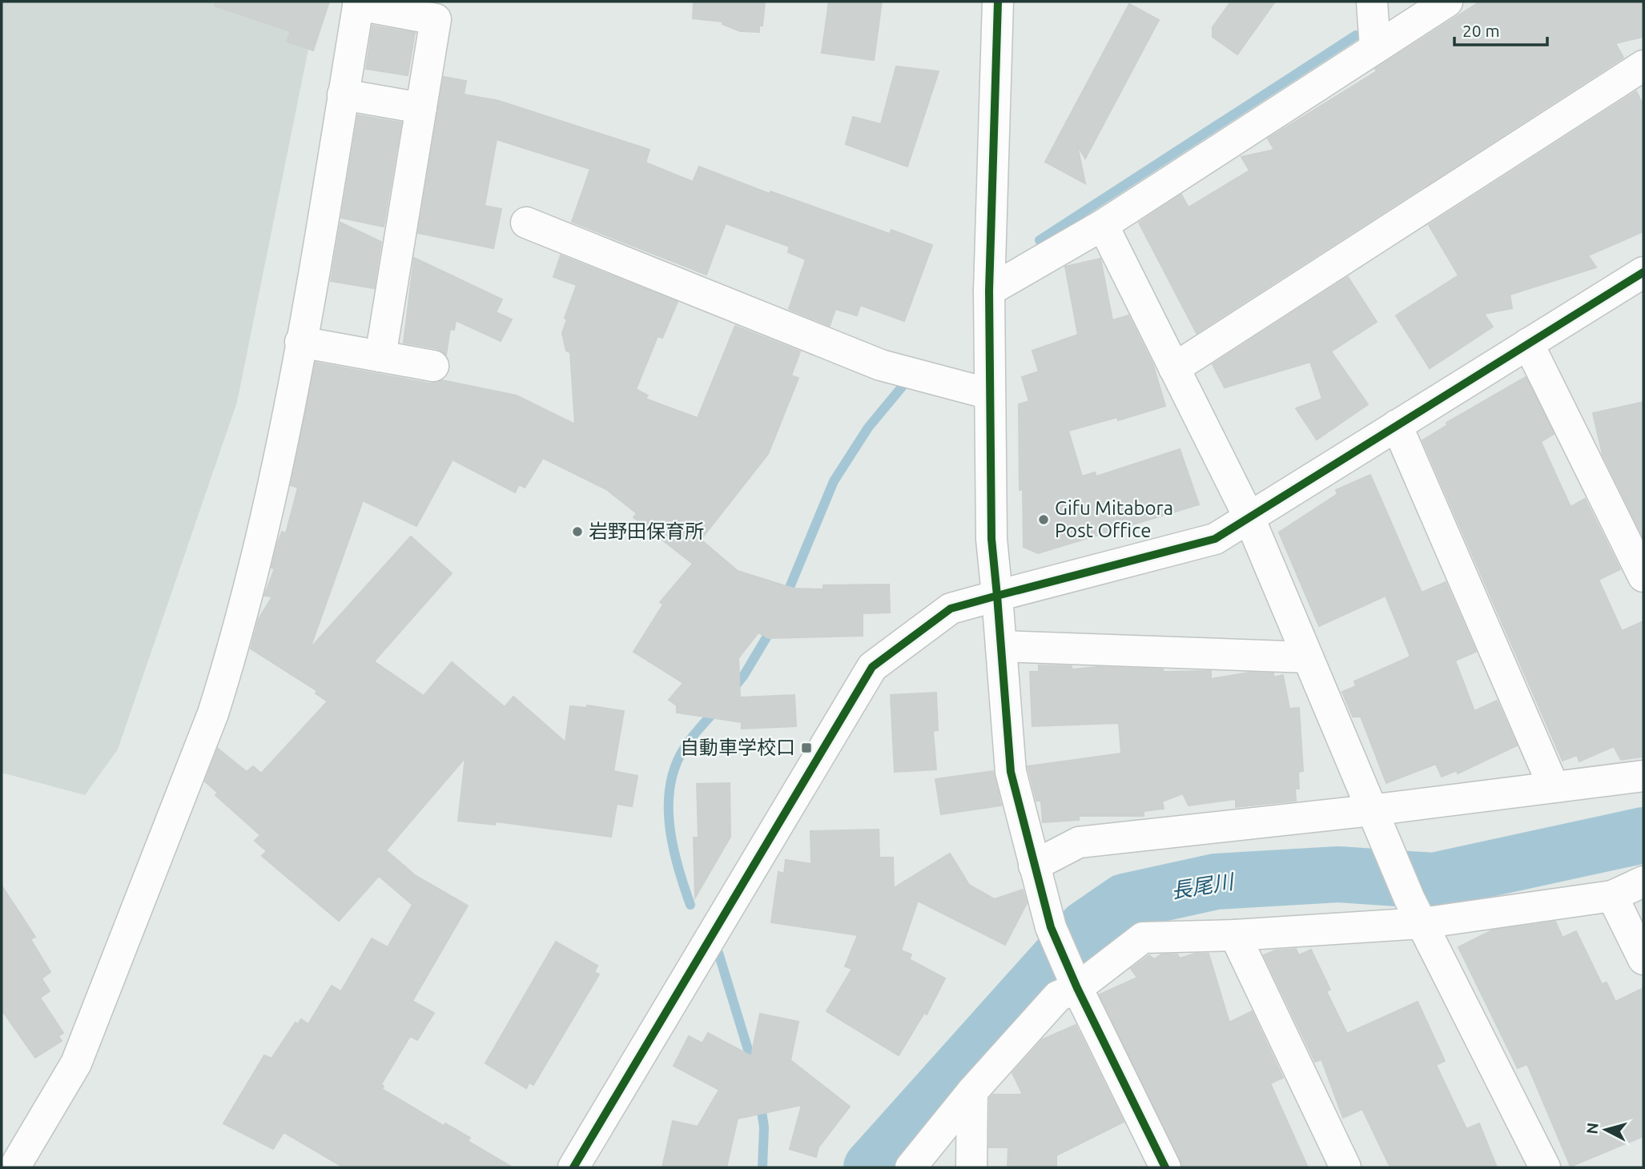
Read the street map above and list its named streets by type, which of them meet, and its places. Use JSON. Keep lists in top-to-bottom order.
{
  "water": ["長尾川"],
  "places": {
    "other": ["Gifu Mitabora Post Office", "岩野田保育所"],
    "transit": ["自動車学校口"]
  },
  "scale_bar": "20 m",
  "north": "left"
}
